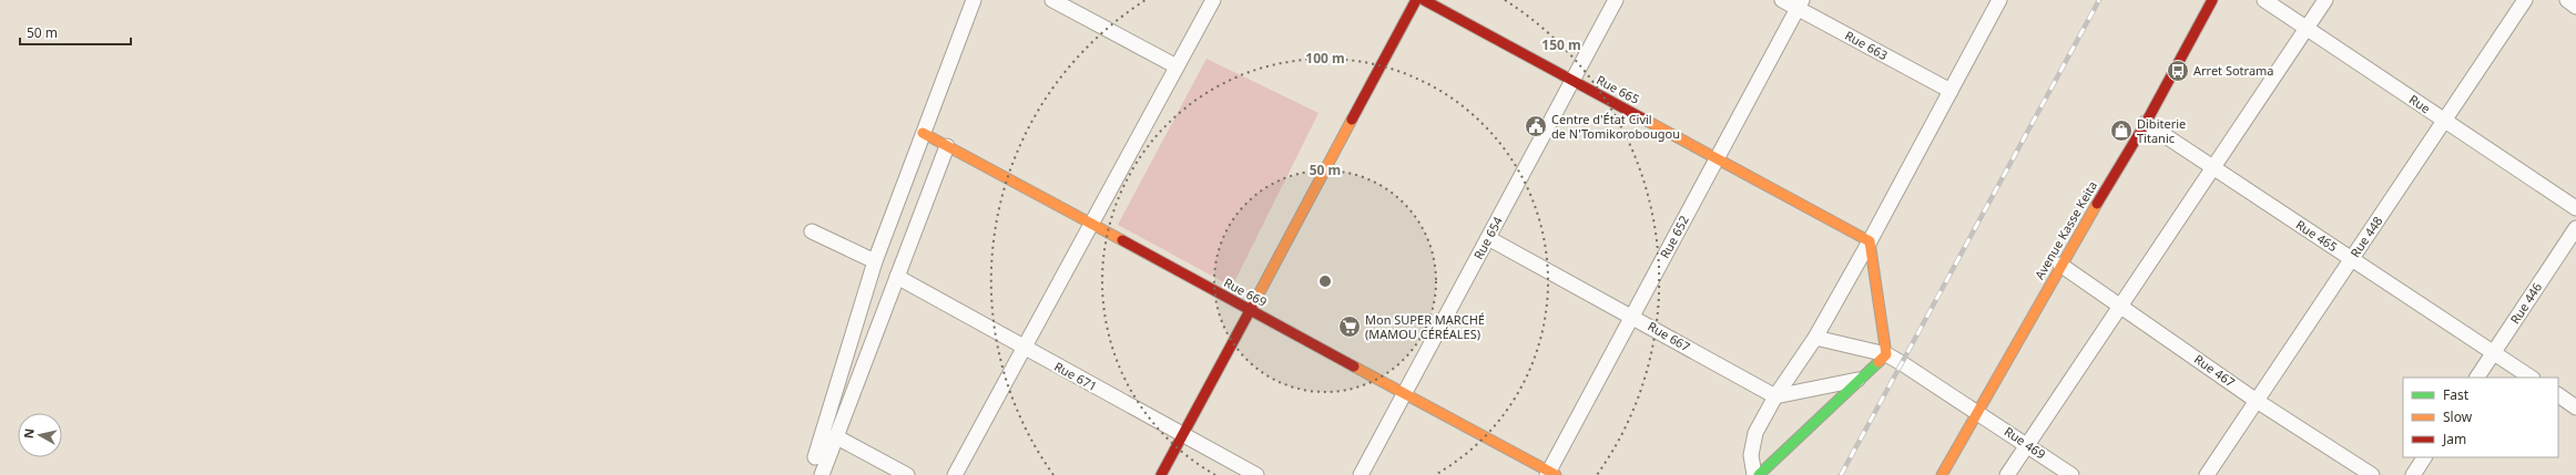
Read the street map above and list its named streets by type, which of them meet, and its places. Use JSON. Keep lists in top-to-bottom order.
{
  "streets": {
    "street": [
      "Rue 663",
      "Rue 665",
      "Rue",
      "Avenue Kasse Keita",
      "Rue 465",
      "Rue 652",
      "Rue 448",
      "Rue 654",
      "Rue 669",
      "Rue 446",
      "Rue 667",
      "Rue 467",
      "Rue 671",
      "Rue 469"
    ]
  },
  "crossings": [
    ["Rue 663", "Rue 652"],
    ["Rue 665", "Rue 652"],
    ["Rue 665", "Rue 654"],
    ["Rue", "Rue 448"],
    ["Avenue Kasse Keita", "Rue 465"],
    ["Avenue Kasse Keita", "Rue 467"],
    ["Avenue Kasse Keita", "Rue 469"],
    ["Rue 465", "Rue 448"],
    ["Rue 465", "Rue 446"],
    ["Rue 652", "Rue 669"],
    ["Rue 652", "Rue 667"],
    ["Rue 448", "Rue 467"],
    ["Rue 654", "Rue 669"],
    ["Rue 654", "Rue 667"]
  ],
  "places": {
    "bus stop": ["Arret Sotrama"],
    "public building": ["Centre d'État Civil de N'Tomikorobougou"],
    "shop": ["Dibiterie Titanic"],
    "supermarket": ["Mon SUPER MARCHÉ (MAMOU CÉRÉALES)"]
  },
  "legend": ["Fast", "Slow", "Jam"],
  "scale_bar": "50 m",
  "north": "left",
  "rings": ["150 m", "100 m", "50 m"]
}
